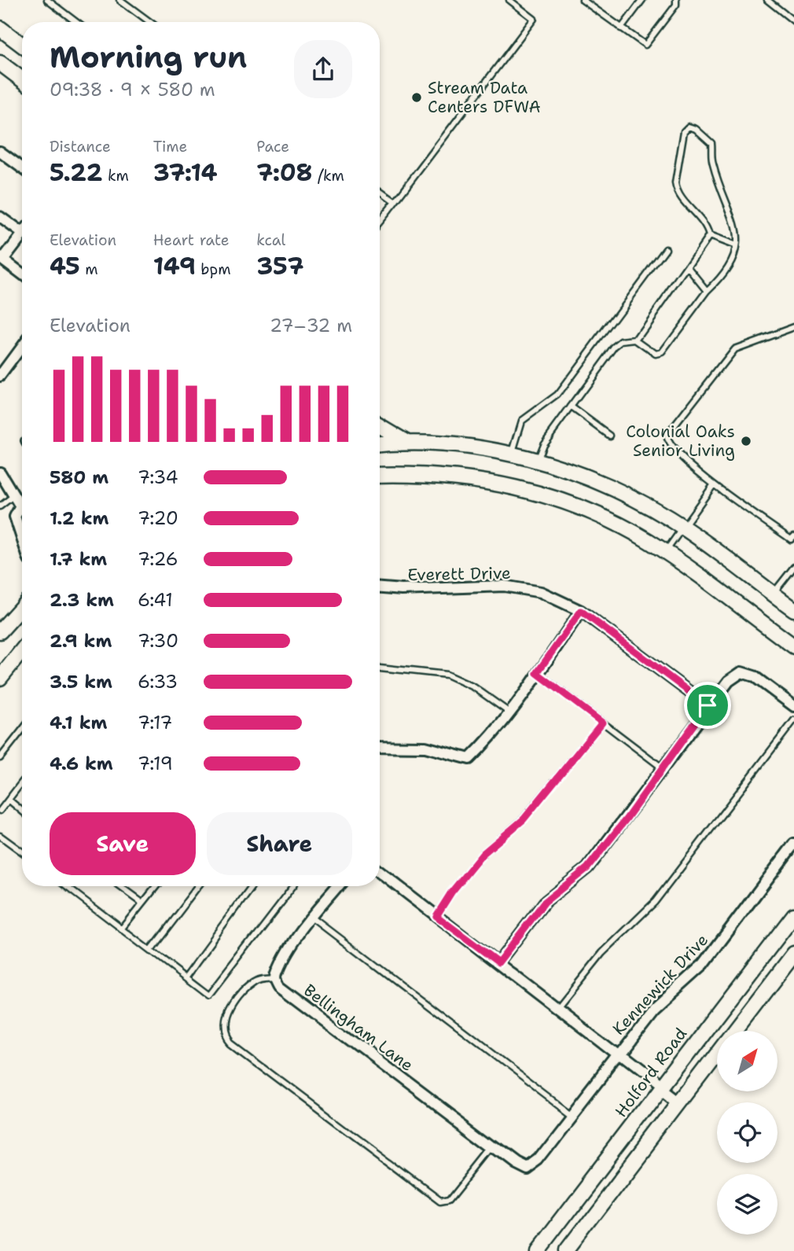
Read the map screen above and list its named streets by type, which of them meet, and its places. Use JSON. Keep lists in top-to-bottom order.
{
  "streets": {
    "main road": ["Holford Road"],
    "street": ["Everett Drive", "Kennewick Drive", "Bellingham Lane"]
  },
  "crossings": [
    ["Kennewick Drive", "Bellingham Lane"]
  ],
  "places": ["Stream Data Centers DFWA", "Colonial Oaks Senior Living"],
  "north": "top right",
  "page": {
    "heading": ["Morning run", "09:38 · 9 × 580 m"],
    "stats": [
      ["Distance", "5.22 km"],
      ["Time", "37:14"],
      ["Pace", "7:08 /km"],
      ["Elevation", "45 m"],
      ["Heart rate", "149 bpm"],
      ["kcal", "357"]
    ],
    "chart": ["Elevation", "27–32 m"],
    "list": [
      {
        "name": "580 m",
        "note": "7:34"
      },
      {
        "name": "1.2 km",
        "note": "7:20"
      },
      {
        "name": "1.7 km",
        "note": "7:26"
      },
      {
        "name": "2.3 km",
        "note": "6:41"
      },
      {
        "name": "2.9 km",
        "note": "7:30"
      },
      {
        "name": "3.5 km",
        "note": "6:33"
      },
      {
        "name": "4.1 km",
        "note": "7:17"
      },
      {
        "name": "4.6 km",
        "note": "7:19"
      }
    ],
    "buttons": ["Save", "Share"]
  }
}
